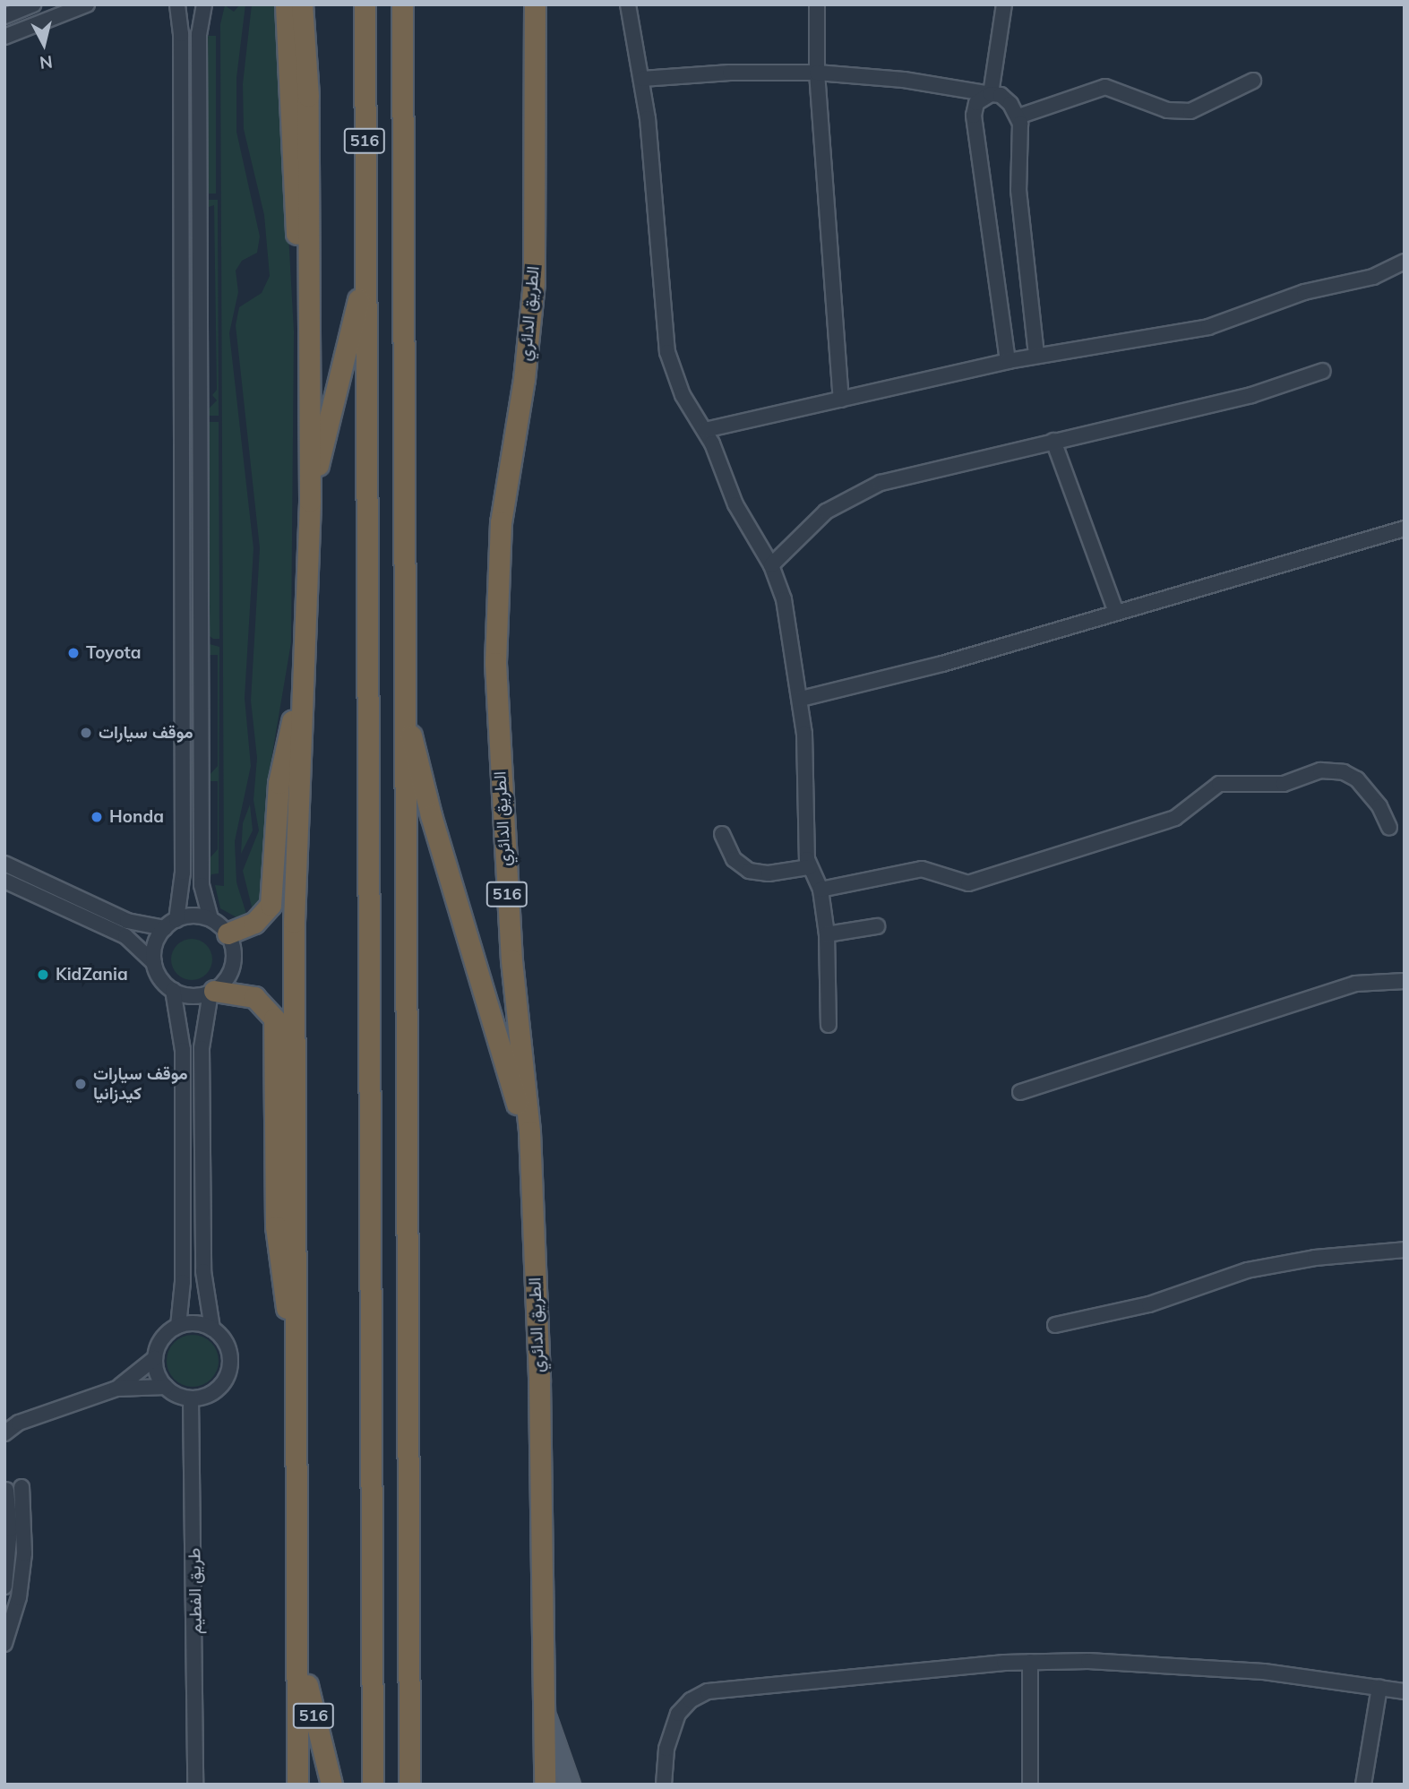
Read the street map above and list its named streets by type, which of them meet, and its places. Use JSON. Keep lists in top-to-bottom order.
{
  "streets": {
    "highway": ["516", "الطريق الدائري"],
    "street": ["طريق الفطيم"]
  },
  "crossings": [
    ["516", "الطريق الدائري"]
  ],
  "places": [
    "Toyota",
    "موقف سيارات",
    "Honda",
    "KidZania",
    "موقف سيارات كيدزانيا"
  ],
  "north": "bottom"
}
